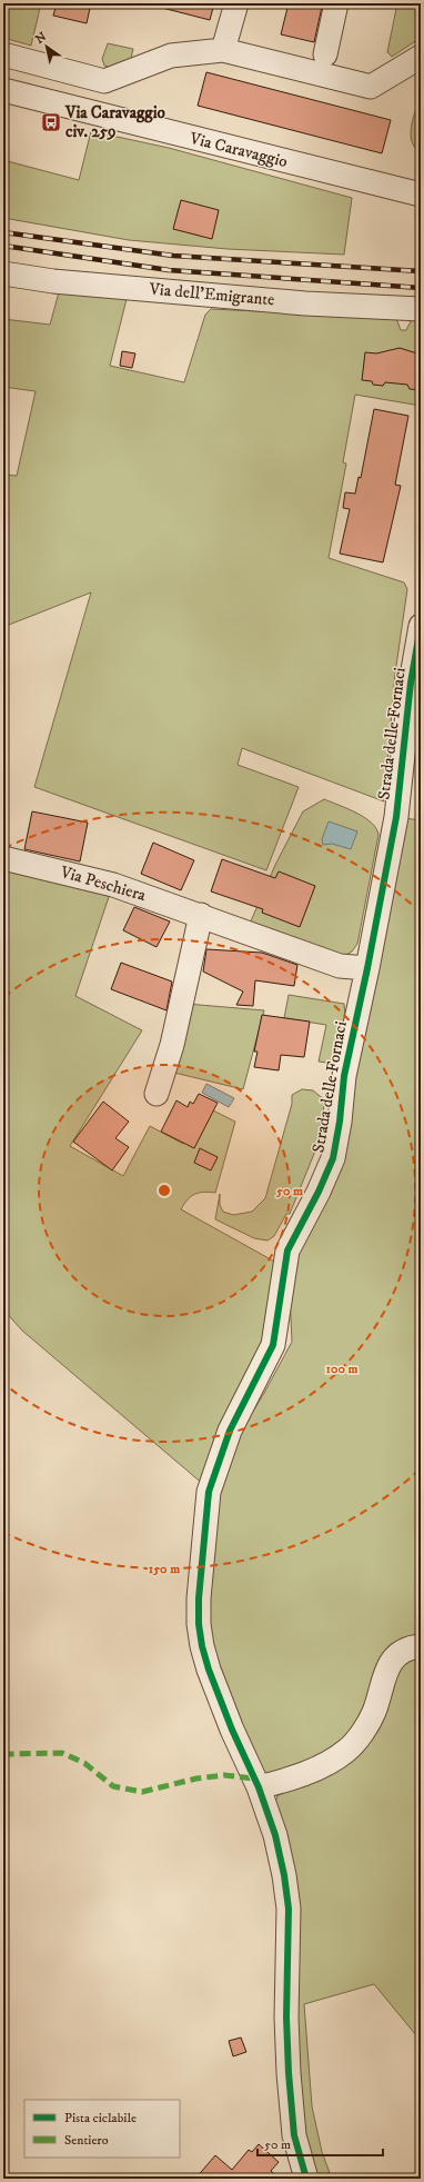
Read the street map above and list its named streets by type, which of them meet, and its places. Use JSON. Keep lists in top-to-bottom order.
{
  "streets": {
    "street": [
      "Via Caravaggio",
      "Via dell'Emigrante",
      "Strada delle Fornaci",
      "Via Peschiera"
    ]
  },
  "crossings": [
    ["Strada delle Fornaci", "Via Peschiera"]
  ],
  "places": {
    "bus stop": ["Via Caravaggio civ. 259"]
  },
  "legend": ["Pista ciclabile", "Sentiero"],
  "scale_bar": "50 m",
  "north": "top left",
  "rings": ["50 m", "100 m", "150 m"]
}
